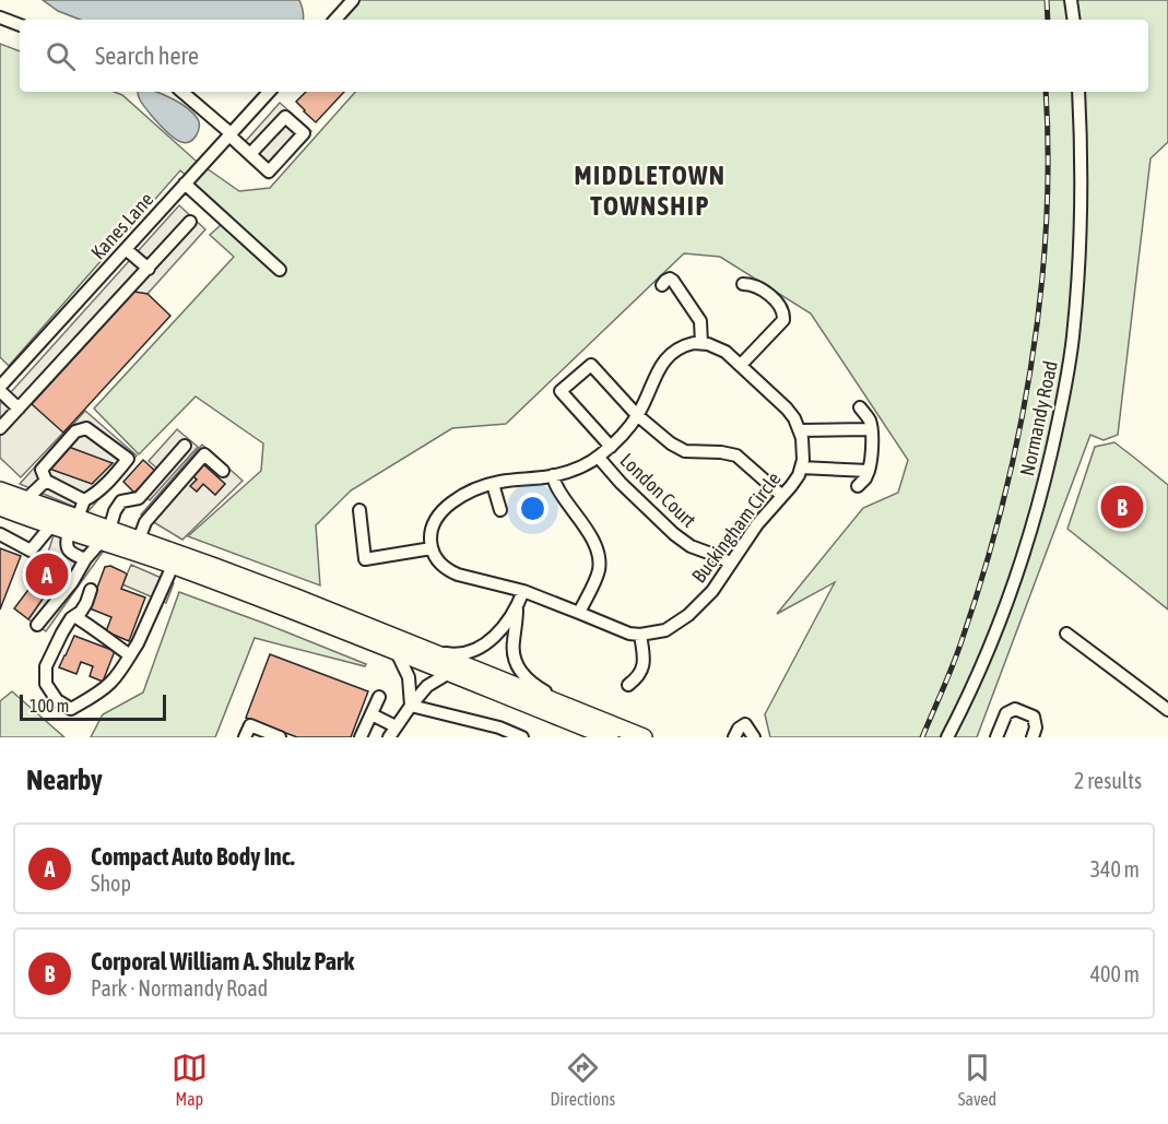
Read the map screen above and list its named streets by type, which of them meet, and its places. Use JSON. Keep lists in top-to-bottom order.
{
  "streets": {
    "street": [
      "Kanes Lane",
      "Normandy Road",
      "London Court",
      "Buckingham Circle"
    ]
  },
  "crossings": [
    ["London Court", "Buckingham Circle"]
  ],
  "districts": ["MIDDLETOWN TOWNSHIP"],
  "scale_bar": "100 m",
  "page": {
    "search": "Search here",
    "pins": ["B", "A"],
    "scale": "100 m",
    "heading": ["Nearby", "2 results"],
    "list": [
      {
        "mark": "A",
        "name": "Compact Auto Body Inc.",
        "note": "Shop",
        "value": "340 m"
      },
      {
        "mark": "B",
        "name": "Corporal William A. Shulz Park",
        "note": "Park · Normandy Road",
        "value": "400 m"
      }
    ],
    "nav": ["Map", "Directions", "Saved"]
  }
}
